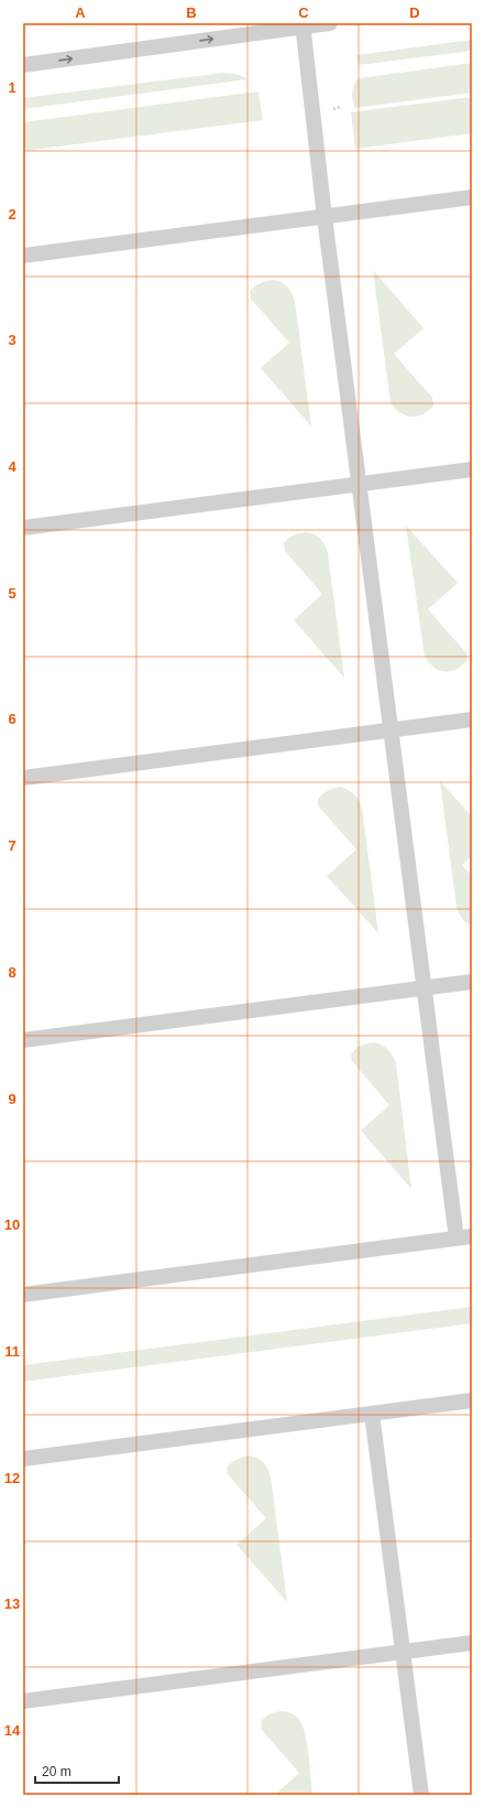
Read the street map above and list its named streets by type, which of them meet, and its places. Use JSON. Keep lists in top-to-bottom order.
{
  "scale_bar": "20 m",
  "grid": {
    "columns": [
      "A",
      "B",
      "C",
      "D"
    ],
    "rows": [
      "1",
      "2",
      "3",
      "4",
      "5",
      "6",
      "7",
      "8",
      "9",
      "10",
      "11",
      "12",
      "13",
      "14"
    ]
  }
}
